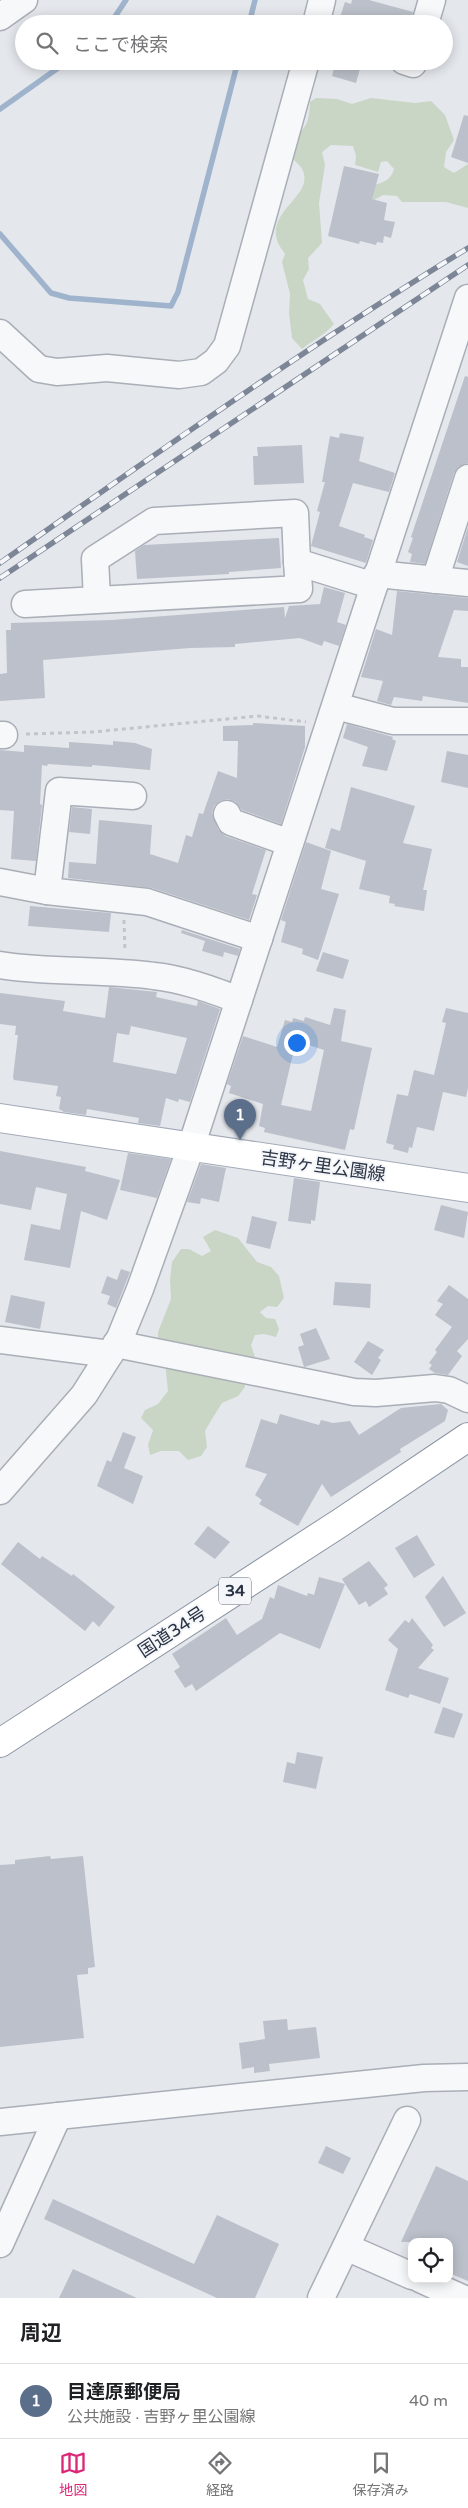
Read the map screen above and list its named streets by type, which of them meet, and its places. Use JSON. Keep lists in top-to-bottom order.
{
  "streets": {
    "main road": ["吉野ヶ里公園線", "34", "国道34号"]
  },
  "page": {
    "search": "ここで検索",
    "pins": "1",
    "heading": "周辺",
    "list": [
      {
        "mark": "1",
        "name": "目達原郵便局",
        "note": "公共施設 · 吉野ヶ里公園線",
        "value": "40 m"
      }
    ],
    "nav": ["地図", "経路", "保存済み"]
  }
}
